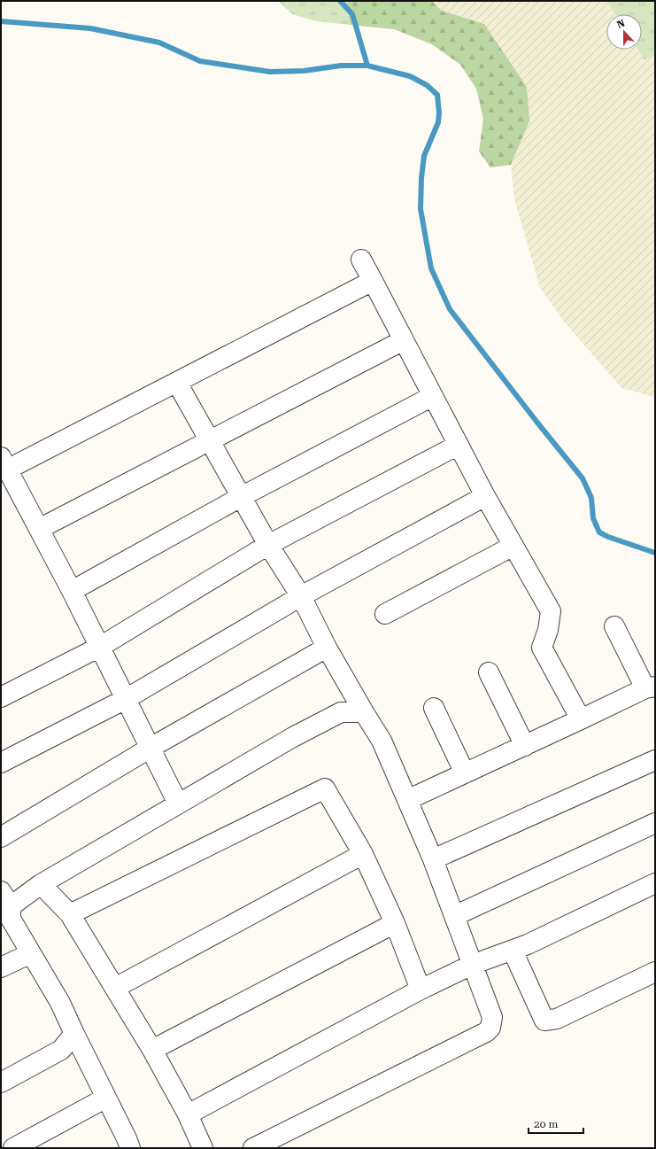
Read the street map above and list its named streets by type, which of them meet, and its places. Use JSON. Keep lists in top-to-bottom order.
{
  "scale_bar": "20 m",
  "north": "top"
}
